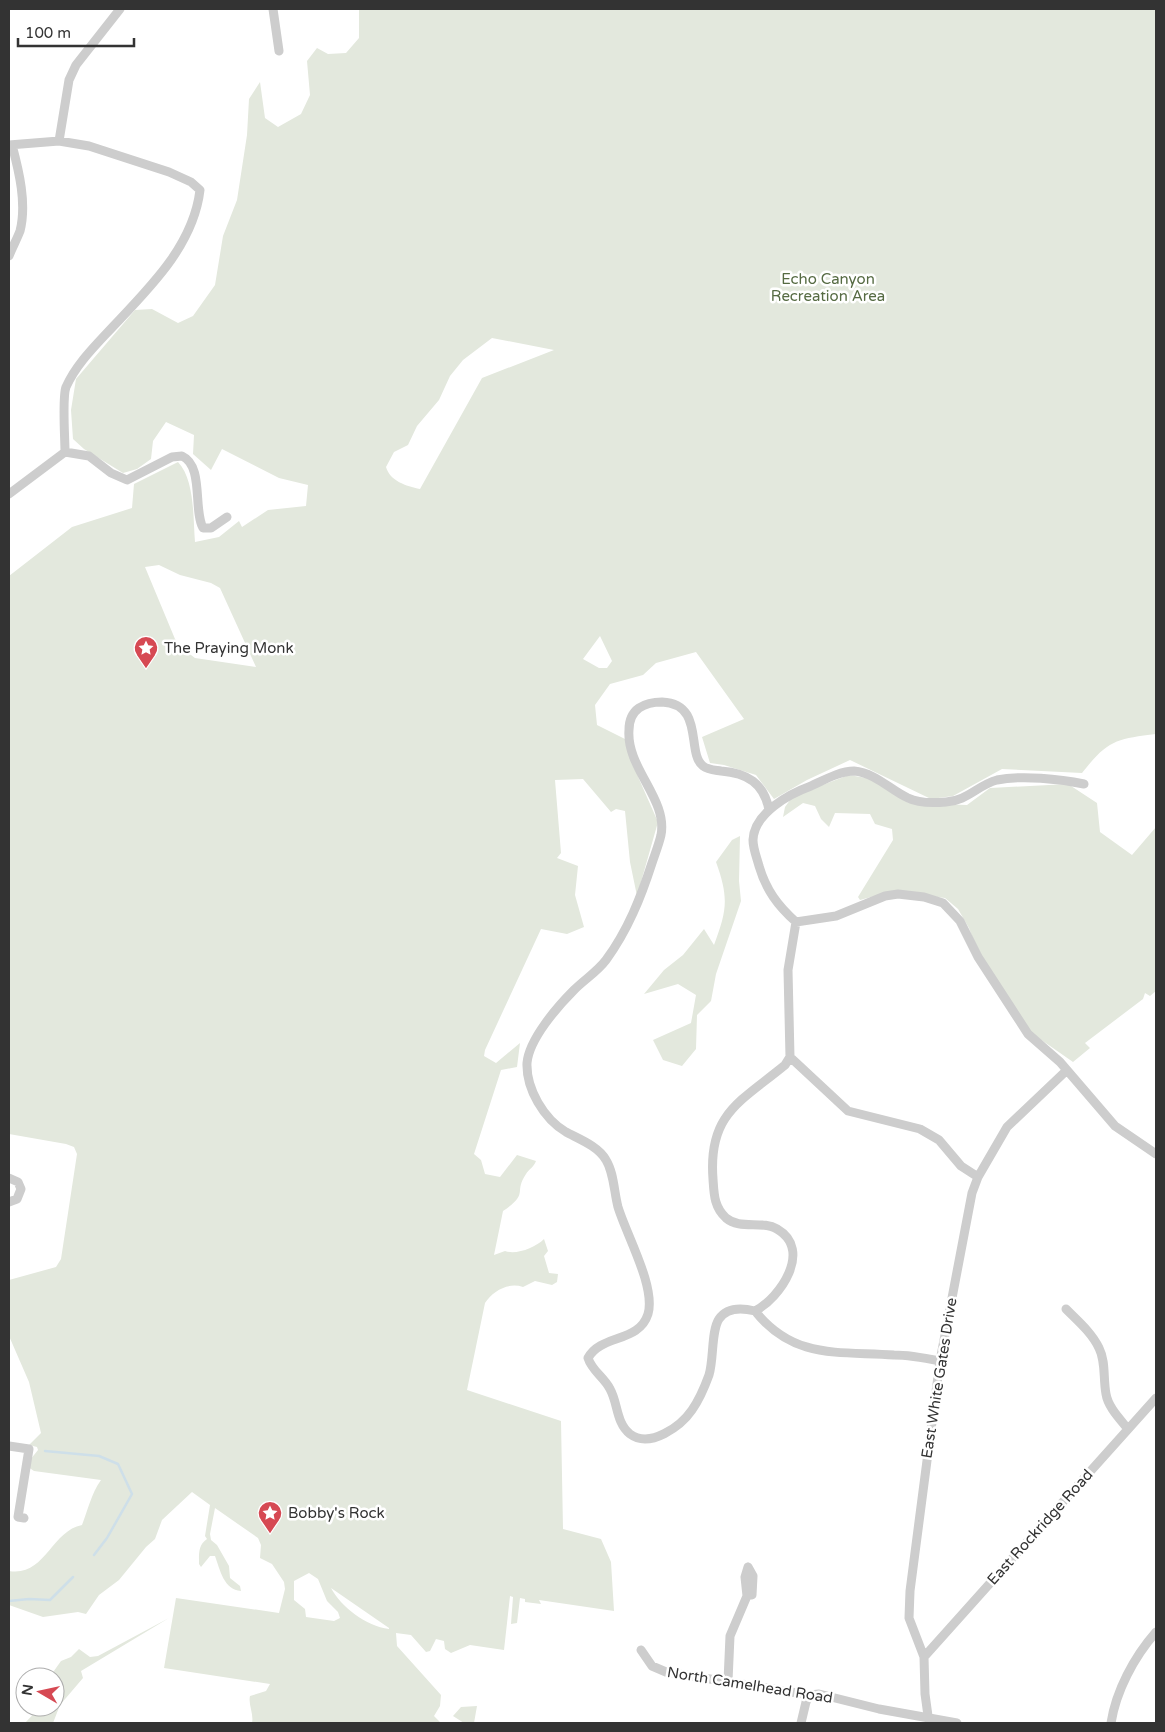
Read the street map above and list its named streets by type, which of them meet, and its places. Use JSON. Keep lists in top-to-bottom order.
{
  "streets": {
    "street": ["East White Gates Drive", "East Rockridge Road", "North Camelhead Road"]
  },
  "crossings": [
    ["East White Gates Drive", "East Rockridge Road"],
    ["East White Gates Drive", "North Camelhead Road"]
  ],
  "parks": ["Echo Canyon Recreation Area"],
  "places": {
    "place": ["The Praying Monk", "Bobby's Rock"]
  },
  "scale_bar": "100 m",
  "north": "left"
}
